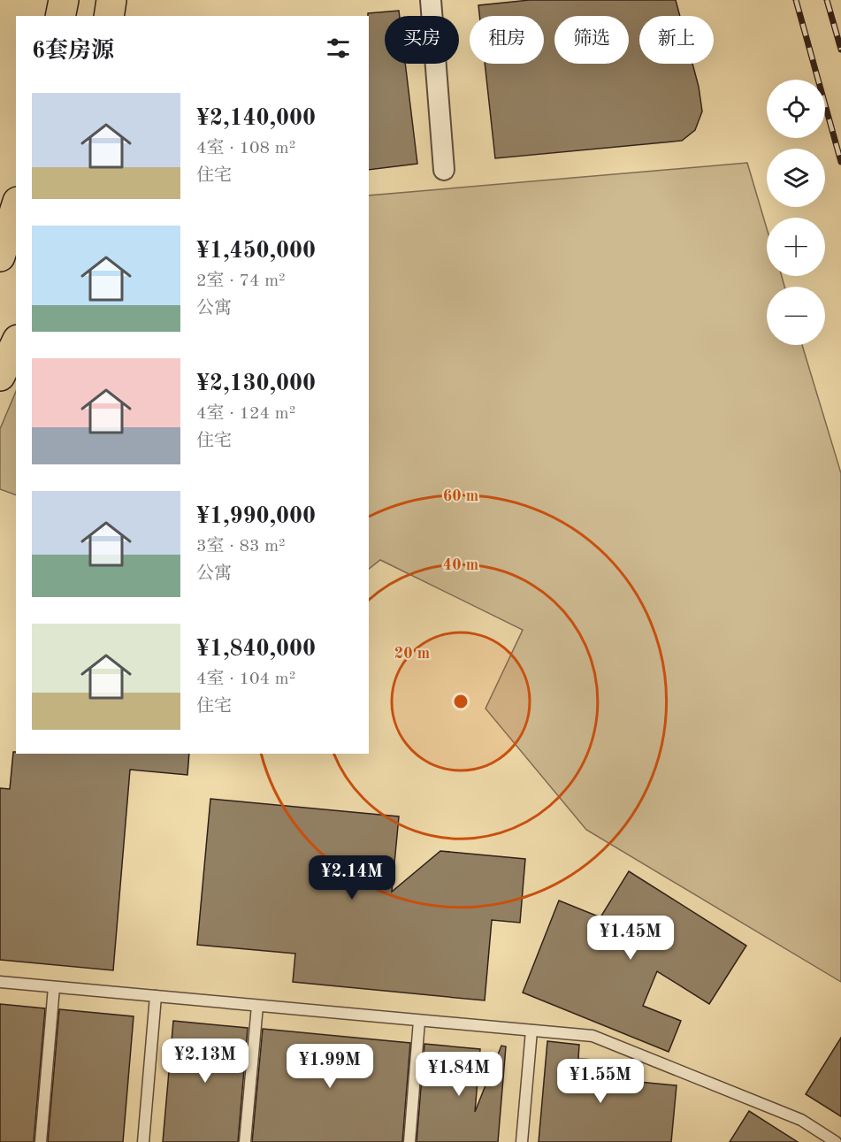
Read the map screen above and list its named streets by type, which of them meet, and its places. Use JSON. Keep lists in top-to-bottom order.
{
  "page": {
    "chip": [
      "买房",
      "租房",
      "筛选",
      "新上"
    ],
    "heading": "6套房源",
    "map_buttons": ["+", "−"],
    "list": [
      {
        "name": "¥2,140,000",
        "note": "4室 · 108 m² · 住宅"
      },
      {
        "name": "¥1,450,000",
        "note": "2室 · 74 m² · 公寓"
      },
      {
        "name": "¥2,130,000",
        "note": "4室 · 124 m² · 住宅"
      },
      {
        "name": "¥1,990,000",
        "note": "3室 · 83 m² · 公寓"
      },
      {
        "name": "¥1,840,000",
        "note": "4室 · 104 m² · 住宅"
      }
    ],
    "price": [
      "¥2.14M",
      "¥1.45M",
      "¥2.13M",
      "¥1.99M",
      "¥1.84M",
      "¥1.55M"
    ]
  },
  "rings": ["60 m", "40 m", "20 m"]
}
